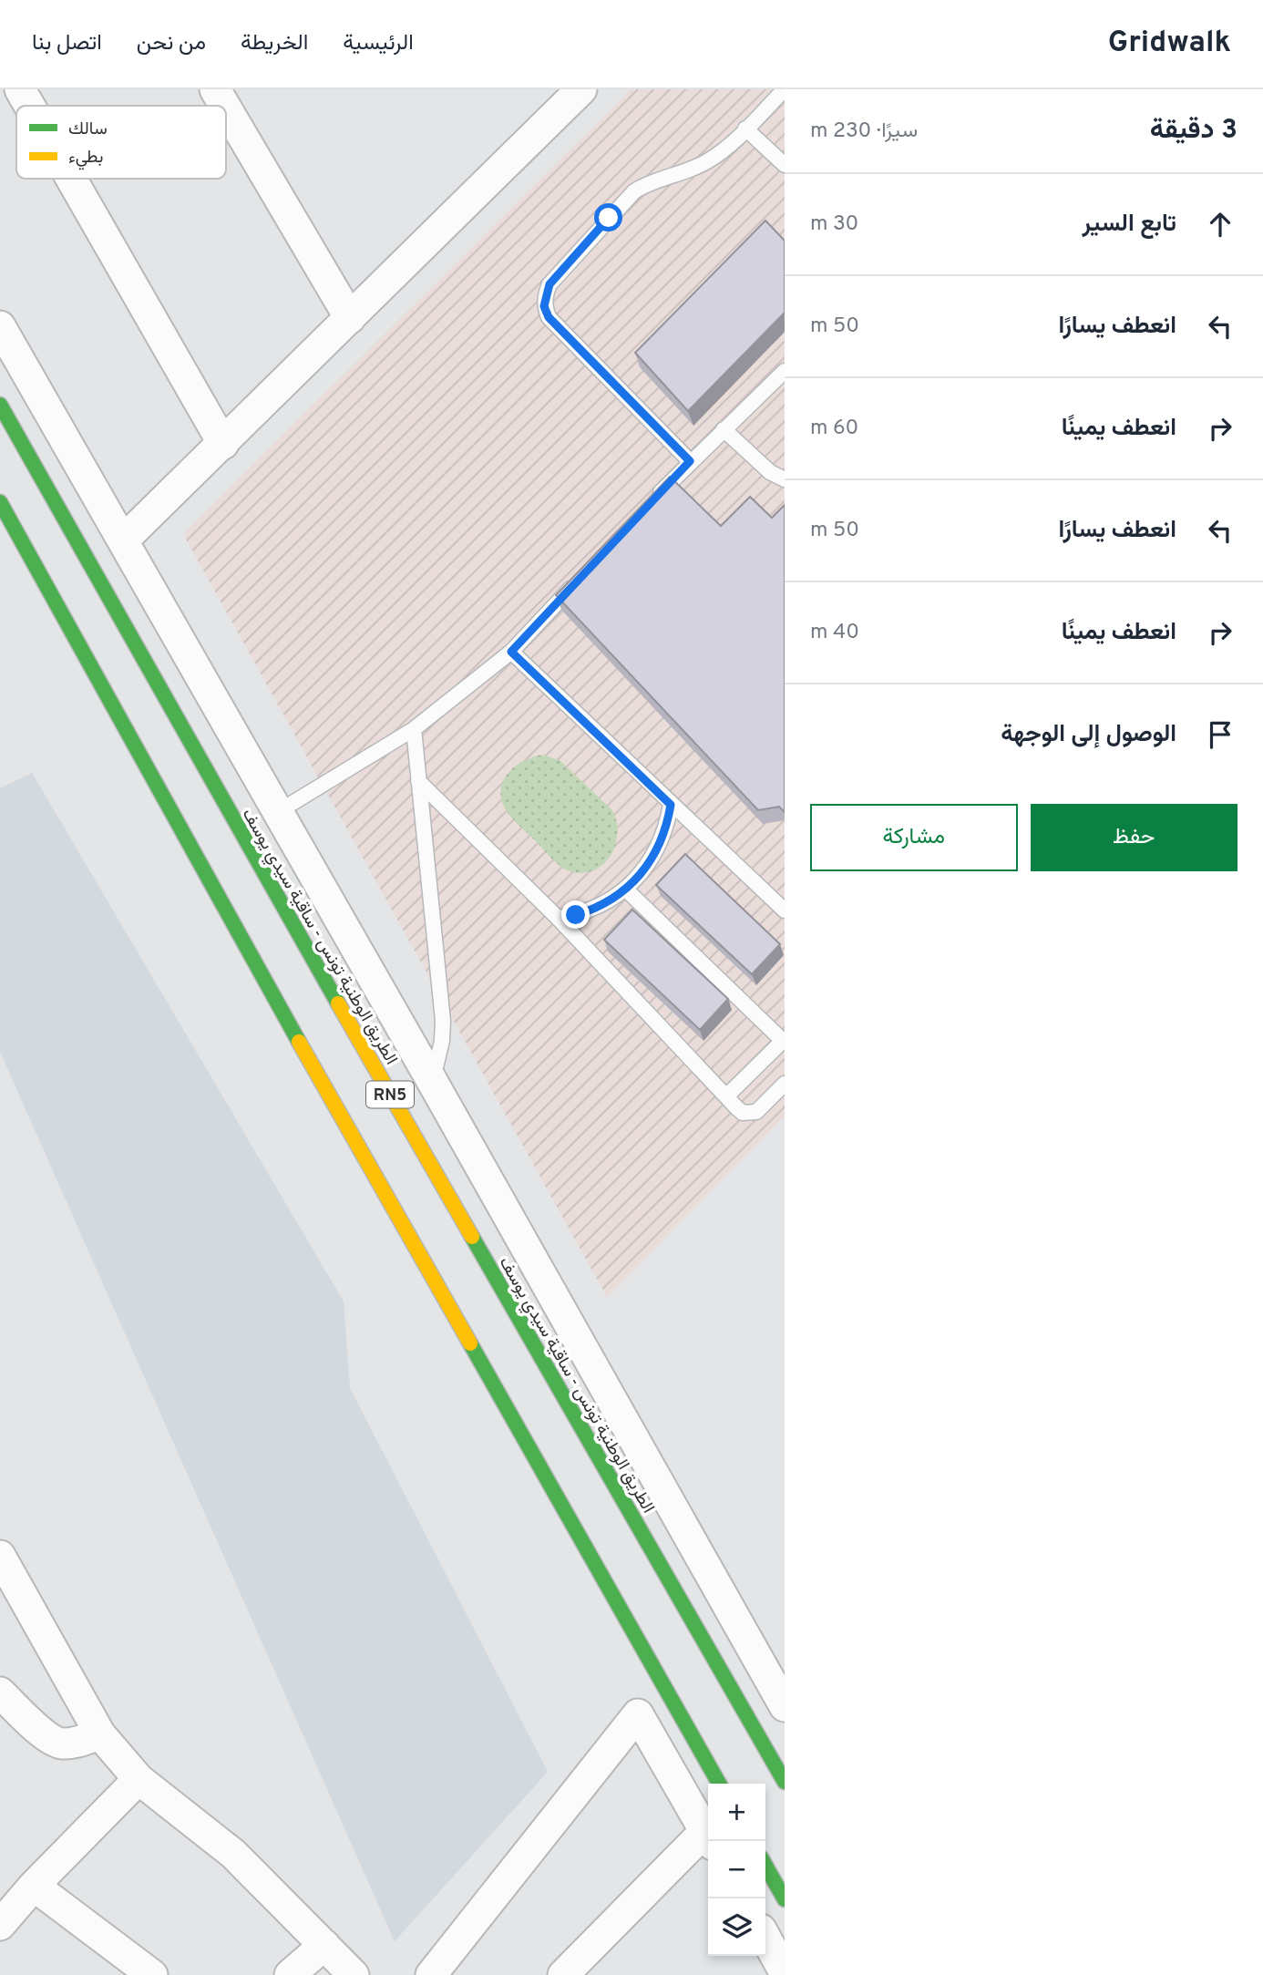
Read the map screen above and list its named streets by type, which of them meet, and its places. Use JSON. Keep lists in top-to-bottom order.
{
  "streets": {
    "highway": ["الطريق الوطنية تونس - ساقية سيدي يوسف", "RN5"]
  },
  "legend": ["سالك", "بطيء"],
  "page": {
    "header": "Gridwalk",
    "nav": [
      "الرئيسية",
      "الخريطة",
      "من نحن",
      "اتصل بنا"
    ],
    "heading": ["3 دقيقة", "سيرًا · 230 m"],
    "list": [
      ["تابع السير", "30 m"],
      ["انعطف يسارًا", "50 m"],
      ["انعطف يمينًا", "60 m"],
      ["انعطف يسارًا", "50 m"],
      ["انعطف يمينًا", "40 m"],
      "الوصول إلى الوجهة"
    ],
    "buttons": ["حفظ", "مشاركة"],
    "map_buttons": ["+", "−"]
  }
}
